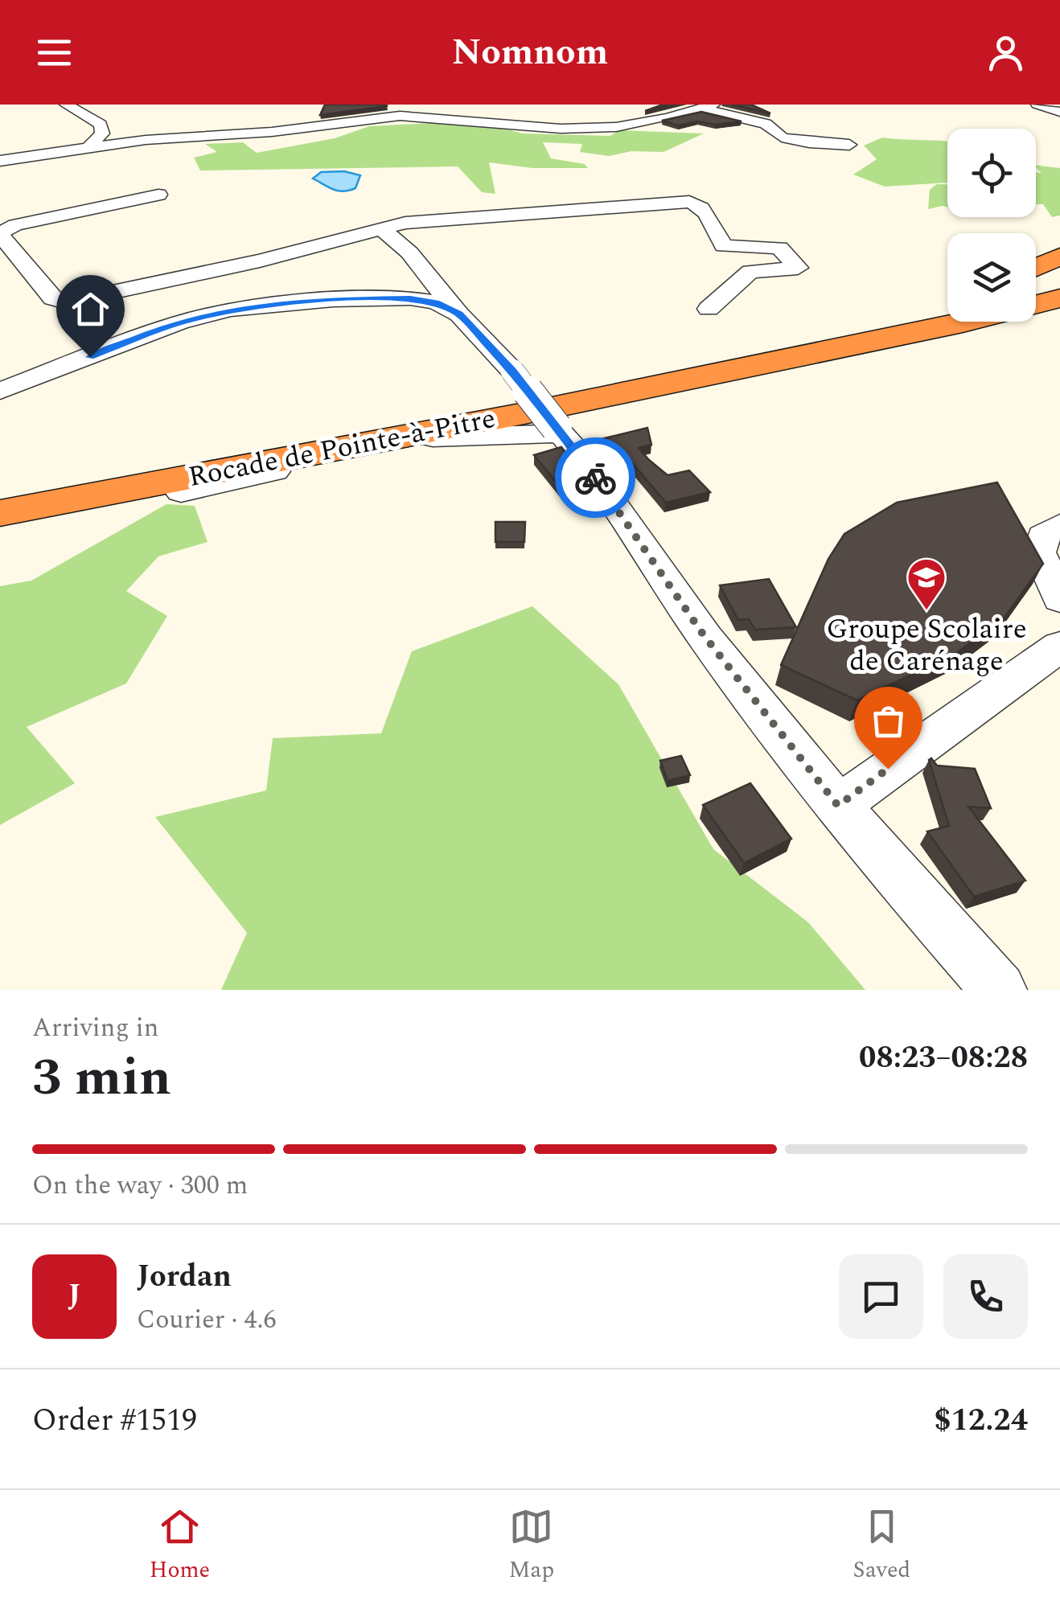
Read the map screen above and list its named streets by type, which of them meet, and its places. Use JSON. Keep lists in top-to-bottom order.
{
  "streets": {
    "highway": ["Rocade de Pointe-à-Pitre"]
  },
  "places": {
    "school or university": ["Groupe Scolaire de Carénage"]
  },
  "page": {
    "header": "Nomnom",
    "heading": ["3 min", "Arriving in", "08:23–08:28"],
    "panel": [
      "Jordan",
      "Courier · 4.6",
      "Order #1519",
      "$12.24"
    ],
    "bar": "On the way · 300 m",
    "round": "J",
    "tabs": ["Home", "Map", "Saved"]
  }
}
